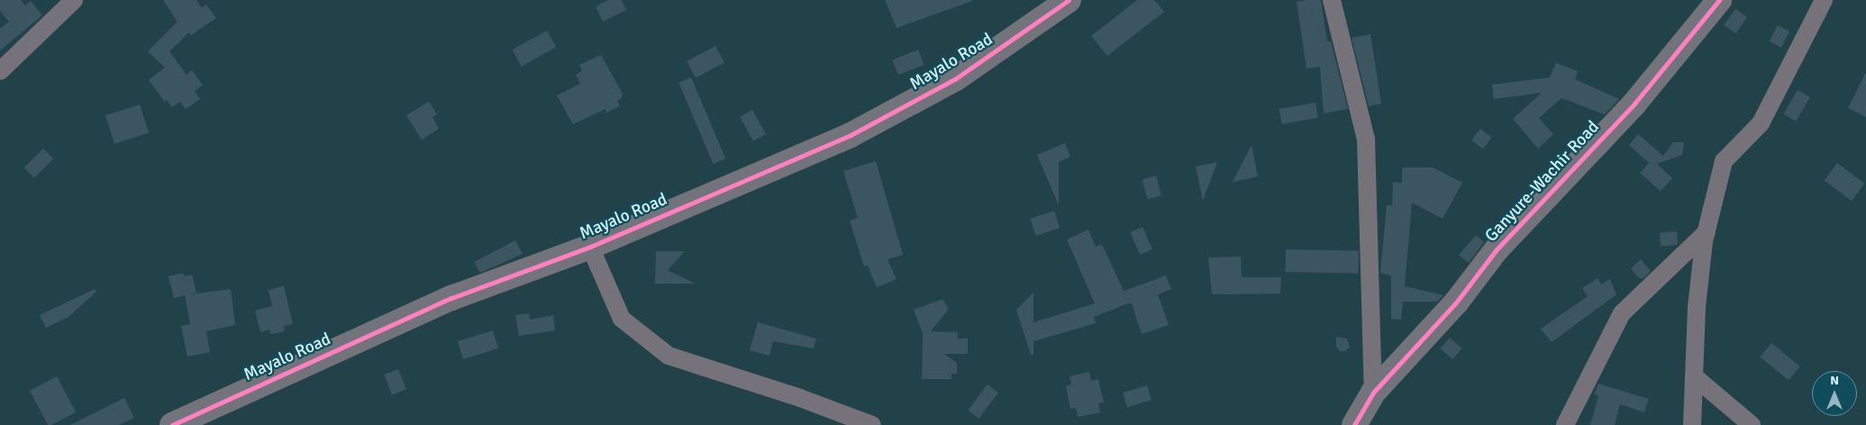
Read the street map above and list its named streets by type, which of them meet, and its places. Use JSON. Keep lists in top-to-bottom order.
{
  "streets": {
    "street": ["Mayalo Road", "Ganyure-Wachir Road"]
  },
  "north": "top"
}
